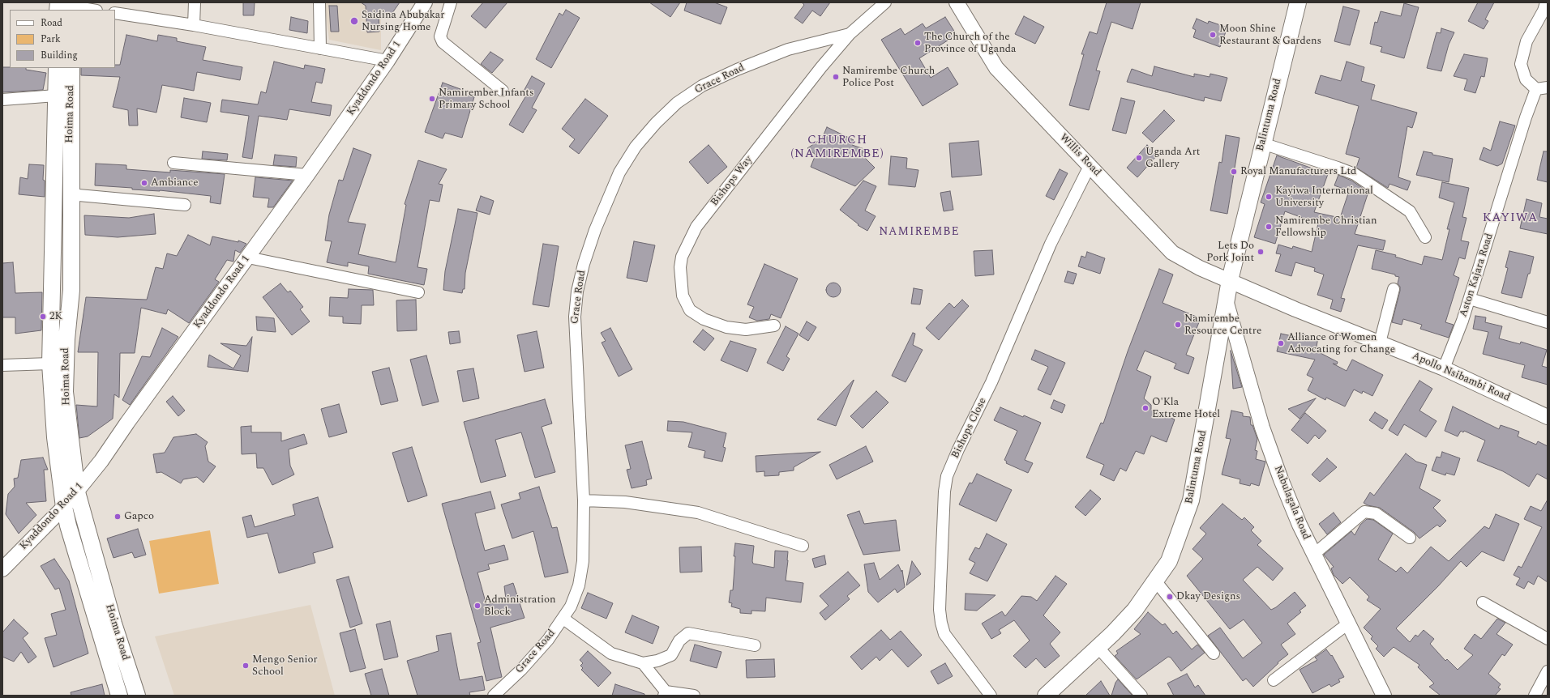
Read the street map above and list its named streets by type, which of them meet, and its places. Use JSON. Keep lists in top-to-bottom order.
{
  "streets": {
    "main road": ["Hoima Road", "Balintuma Road"],
    "street": [
      "Kyaddondo Road 1",
      "Grace Road",
      "Willis Road",
      "Bishops Way",
      "Aston Kajara Road",
      "Apollo Nsibambi Road",
      "Bishops Close",
      "Nabulagala Road"
    ]
  },
  "crossings": [
    ["Kyaddondo Road 1", "Hoima Road"],
    ["Grace Road", "Bishops Way"],
    ["Balintuma Road", "Willis Road"],
    ["Balintuma Road", "Apollo Nsibambi Road"],
    ["Balintuma Road", "Nabulagala Road"],
    ["Willis Road", "Apollo Nsibambi Road"],
    ["Willis Road", "Bishops Close"],
    ["Aston Kajara Road", "Apollo Nsibambi Road"]
  ],
  "districts": ["CHURCH (NAMIREMBE)", "KAYIWA", "NAMIREMBE"],
  "places": [
    "Saidina Abubakar Nursing Home",
    "Moon Shine Restaurant & Gardens",
    "The Church of the Province of Uganda",
    "Namirembe Church Police Post",
    "Namirember Infants Primary School",
    "Uganda Art Gallery",
    "Royal Manufacturers Ltd",
    "Ambiance",
    "Kayiwa International University",
    "Namirembe Christian Fellowship",
    "Lets Do Pork Joint",
    "2K",
    "Namirembe Resource Centre",
    "Alliance of Women Advocating for Change",
    "O'Kla Extreme Hotel",
    "Gapco",
    "Dkay Designs",
    "Administration Block",
    "Mengo Senior School"
  ],
  "legend": ["Road", "Park", "Building"]
}
